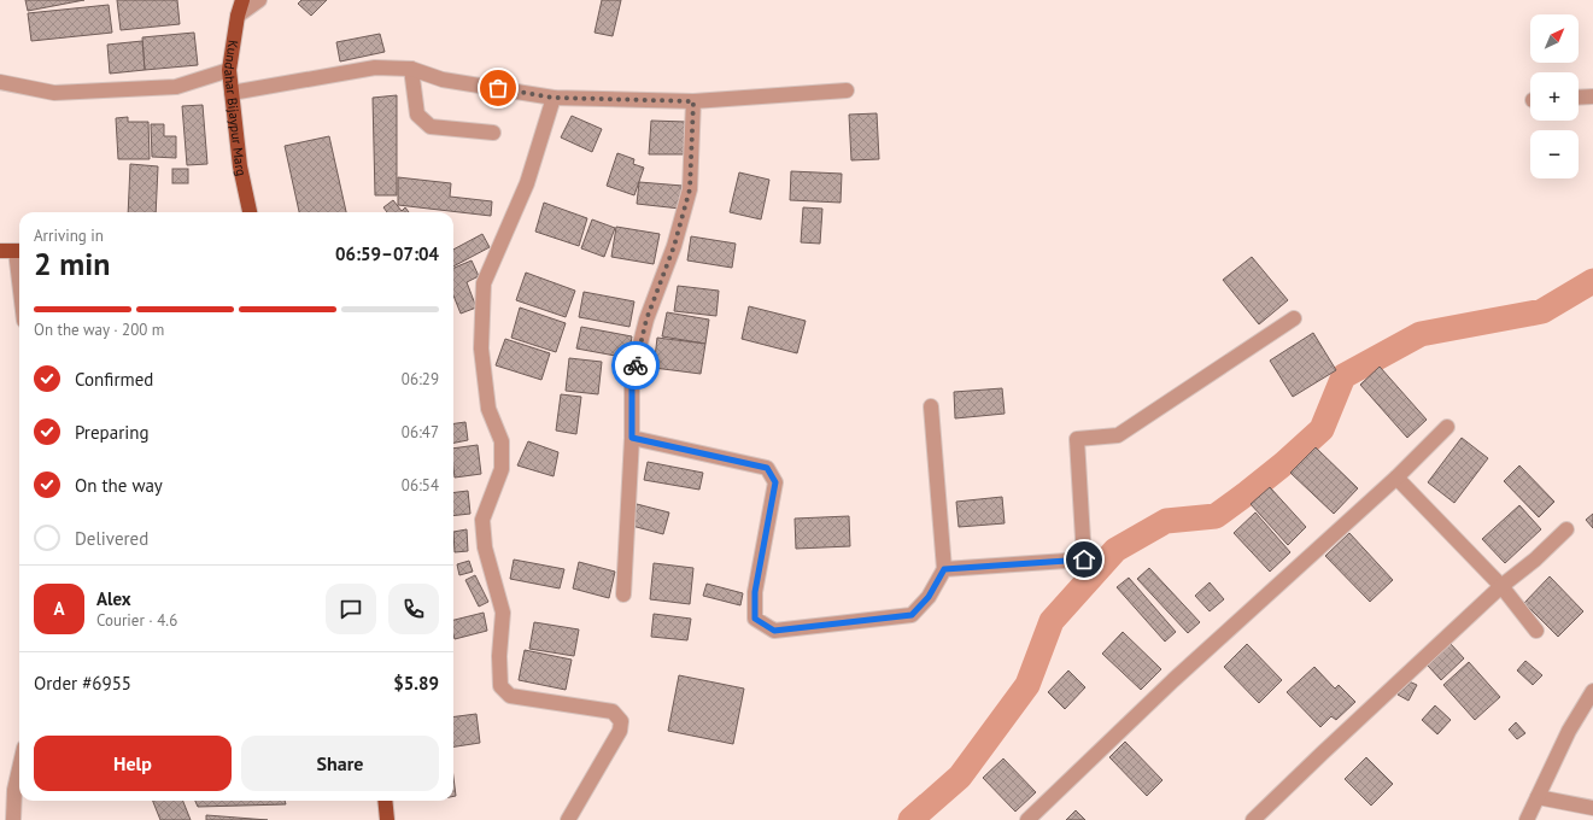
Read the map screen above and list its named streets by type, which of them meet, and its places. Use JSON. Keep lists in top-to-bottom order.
{
  "streets": {
    "main road": ["Kundahar Bijaypur Marg"]
  },
  "north": "top right",
  "page": {
    "map_buttons": ["+", "−"],
    "heading": ["2 min", "Arriving in", "06:59–07:04"],
    "panel": [
      "Alex",
      "Courier · 4.6",
      "Order #6955",
      "$5.89"
    ],
    "bar": "On the way · 200 m",
    "list": [
      ["Confirmed", "06:29"],
      ["Preparing", "06:47"],
      ["On the way", "06:54"],
      "Delivered"
    ],
    "round": "A",
    "buttons": ["Help", "Share"]
  }
}
